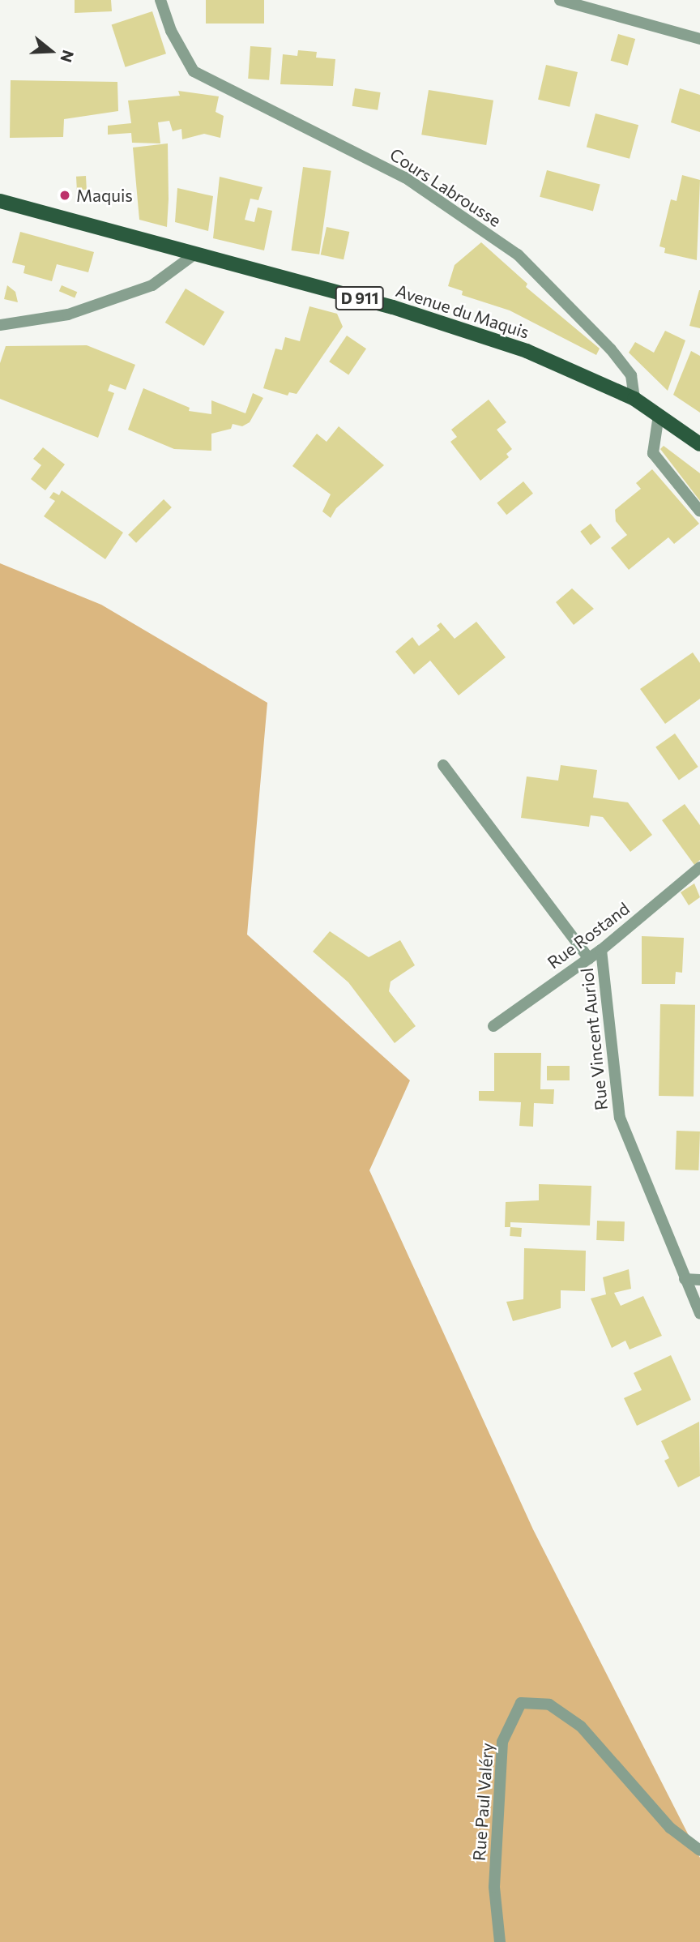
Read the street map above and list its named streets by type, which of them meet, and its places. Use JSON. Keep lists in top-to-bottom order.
{
  "streets": {
    "main road": ["D 911", "Avenue du Maquis"],
    "street": [
      "Cours Labrousse",
      "Rue Rostand",
      "Rue Vincent Auriol",
      "Rue Paul Valéry"
    ]
  },
  "crossings": [
    ["Cours Labrousse", "Avenue du Maquis"],
    ["Rue Rostand", "Rue Vincent Auriol"]
  ],
  "places": ["Maquis"],
  "north": "right"
}
